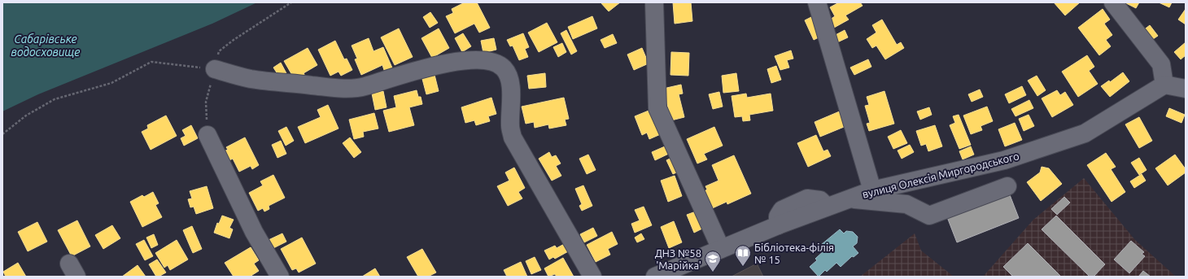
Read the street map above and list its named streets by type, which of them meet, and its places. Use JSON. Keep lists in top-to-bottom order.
{
  "streets": {
    "street": ["вулиця Олексія Миргородського"]
  },
  "water": ["Сабарівське водосховище"],
  "places": {
    "library": ["Бібліотека-філія № 15"],
    "school or university": ["ДНЗ №58 'Марійка'"]
  }
}
